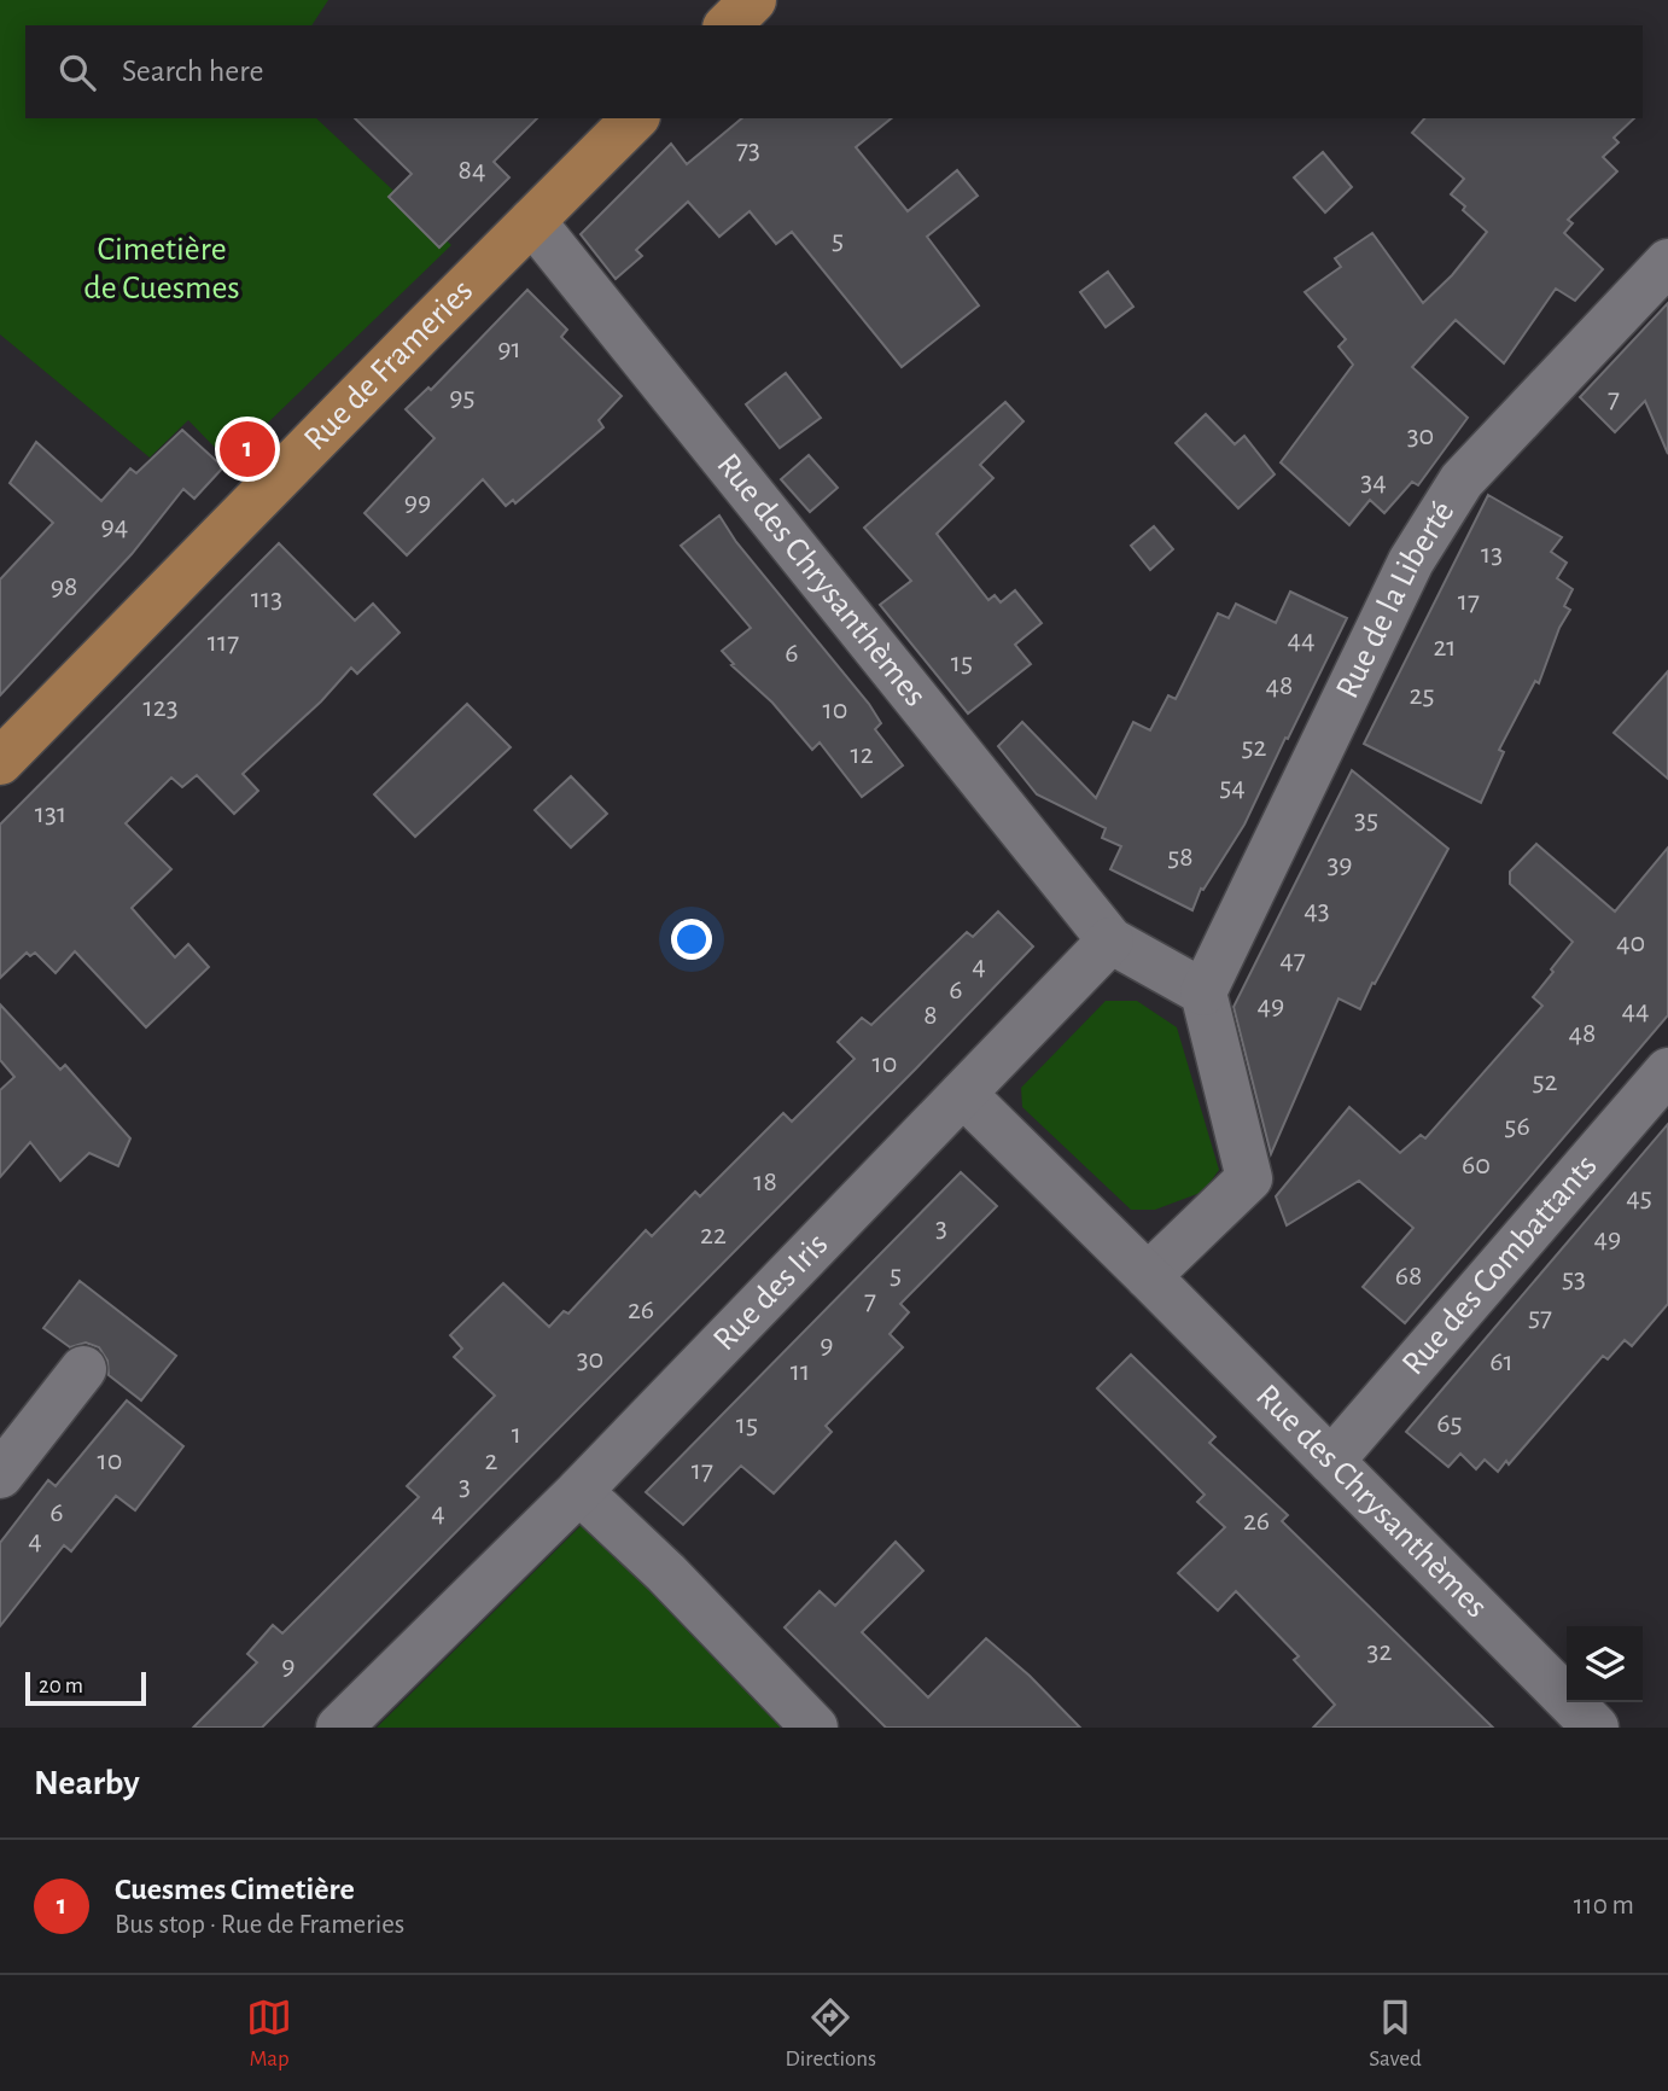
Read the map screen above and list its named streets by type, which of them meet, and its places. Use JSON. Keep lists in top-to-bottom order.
{
  "streets": {
    "main road": ["Rue de Frameries"],
    "street": [
      "Rue des Chrysanthèmes",
      "Rue de la Liberté",
      "Rue des Combattants",
      "Rue des Iris"
    ]
  },
  "crossings": [
    ["Rue de Frameries", "Rue des Chrysanthèmes"],
    ["Rue des Chrysanthèmes", "Rue de la Liberté"],
    ["Rue des Chrysanthèmes", "Rue des Combattants"],
    ["Rue des Chrysanthèmes", "Rue des Iris"]
  ],
  "parks": ["Cimetière de Cuesmes"],
  "house_numbers": [
    "73",
    "84",
    "5",
    "91",
    "95",
    "7",
    "30",
    "34",
    "99",
    "94",
    "13",
    "98",
    "113",
    "17",
    "44",
    "117",
    "21",
    "6",
    "15",
    "48",
    "25",
    "123",
    "10",
    "52",
    "12",
    "54",
    "131",
    "35",
    "58",
    "39",
    "43",
    "40",
    "47",
    "4",
    "6",
    "49",
    "44",
    "8",
    "48",
    "10",
    "52",
    "56",
    "60",
    "18",
    "45",
    "3",
    "22",
    "49",
    "5",
    "68",
    "53",
    "7",
    "26",
    "57",
    "9",
    "30",
    "61",
    "11",
    "65",
    "15",
    "1",
    "10",
    "2",
    "17",
    "3",
    "6",
    "4",
    "26",
    "4",
    "32",
    "9"
  ],
  "scale_bar": "20 m",
  "page": {
    "search": "Search here",
    "pins": "1",
    "scale": "20 m",
    "heading": "Nearby",
    "list": [
      {
        "mark": "1",
        "name": "Cuesmes Cimetière",
        "note": "Bus stop · Rue de Frameries",
        "value": "110 m"
      }
    ],
    "nav": ["Map", "Directions", "Saved"]
  }
}
